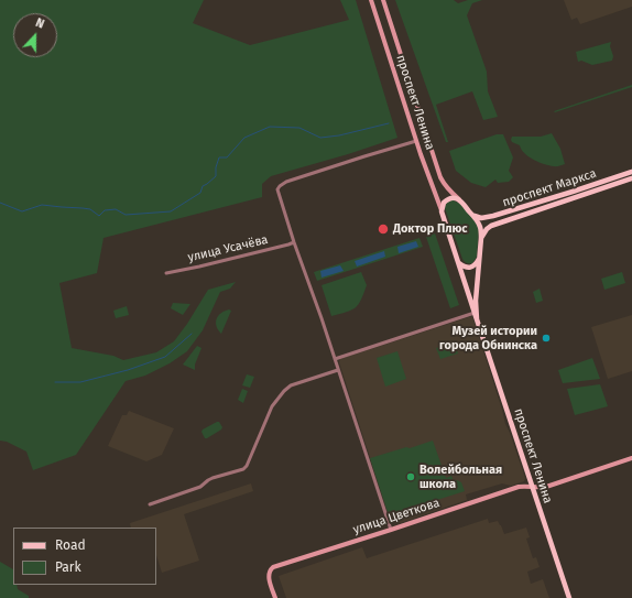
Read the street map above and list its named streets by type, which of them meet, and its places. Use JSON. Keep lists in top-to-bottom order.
{
  "streets": {
    "main road": ["проспект Ленина", "проспект Маркса", "улица Цветкова"],
    "street": ["улица Усачёва"]
  },
  "crossings": [
    ["проспект Ленина", "проспект Маркса"],
    ["проспект Ленина", "улица Цветкова"]
  ],
  "places": ["Доктор Плюс", "Музей истории города Обнинска", "Волейбольная школа"],
  "legend": ["Road", "Park"],
  "north": "top"
}
